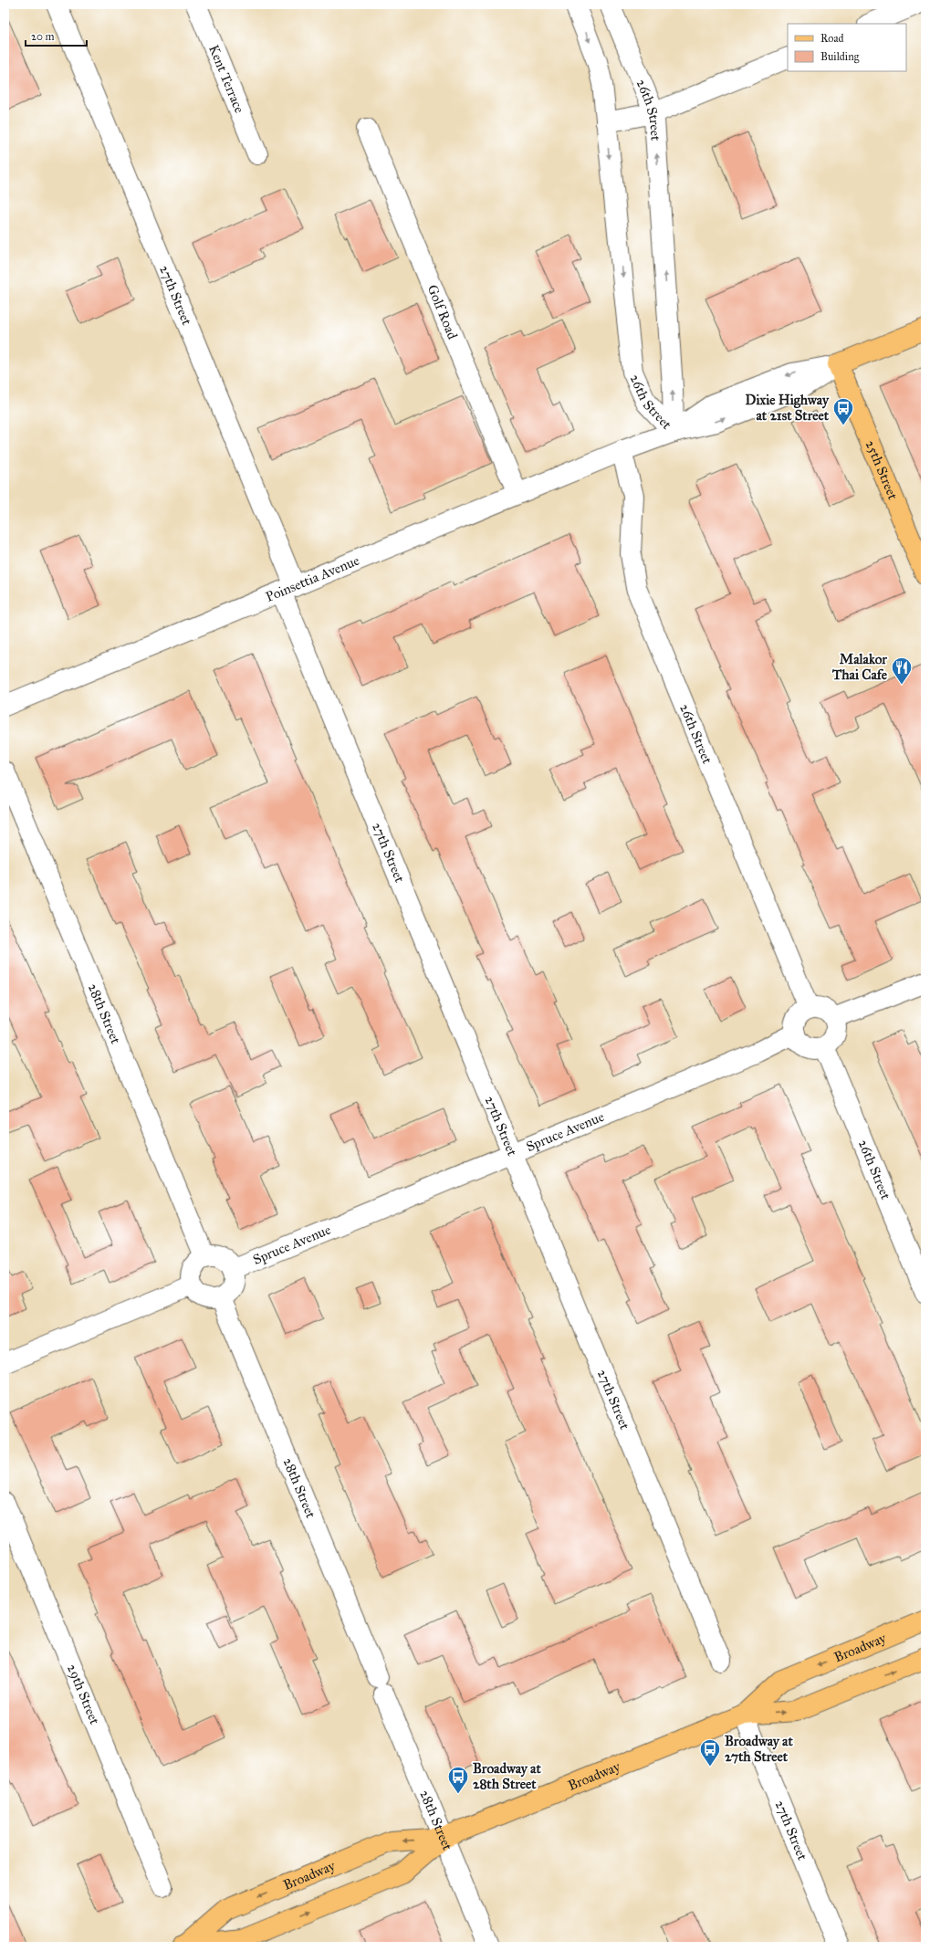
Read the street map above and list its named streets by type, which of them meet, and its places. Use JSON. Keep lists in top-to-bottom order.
{
  "streets": {
    "main road": ["25th Street", "Broadway"],
    "street": [
      "Kent Terrace",
      "26th Street",
      "27th Street",
      "Golf Road",
      "Poinsettia Avenue",
      "28th Street",
      "Spruce Avenue",
      "29th Street"
    ]
  },
  "crossings": [
    ["26th Street", "Poinsettia Avenue"],
    ["26th Street", "Spruce Avenue"],
    ["27th Street", "Poinsettia Avenue"],
    ["27th Street", "Spruce Avenue"],
    ["27th Street", "Broadway"],
    ["Golf Road", "Poinsettia Avenue"],
    ["25th Street", "Poinsettia Avenue"],
    ["28th Street", "Spruce Avenue"],
    ["28th Street", "Broadway"]
  ],
  "places": {
    "bus stop": ["Dixie Highway at 21st Street", "Broadway at 27th Street", "Broadway at 28th Street"],
    "restaurant": ["Malakor Thai Cafe"]
  },
  "legend": ["Road", "Building"],
  "scale_bar": "20 m"
}
